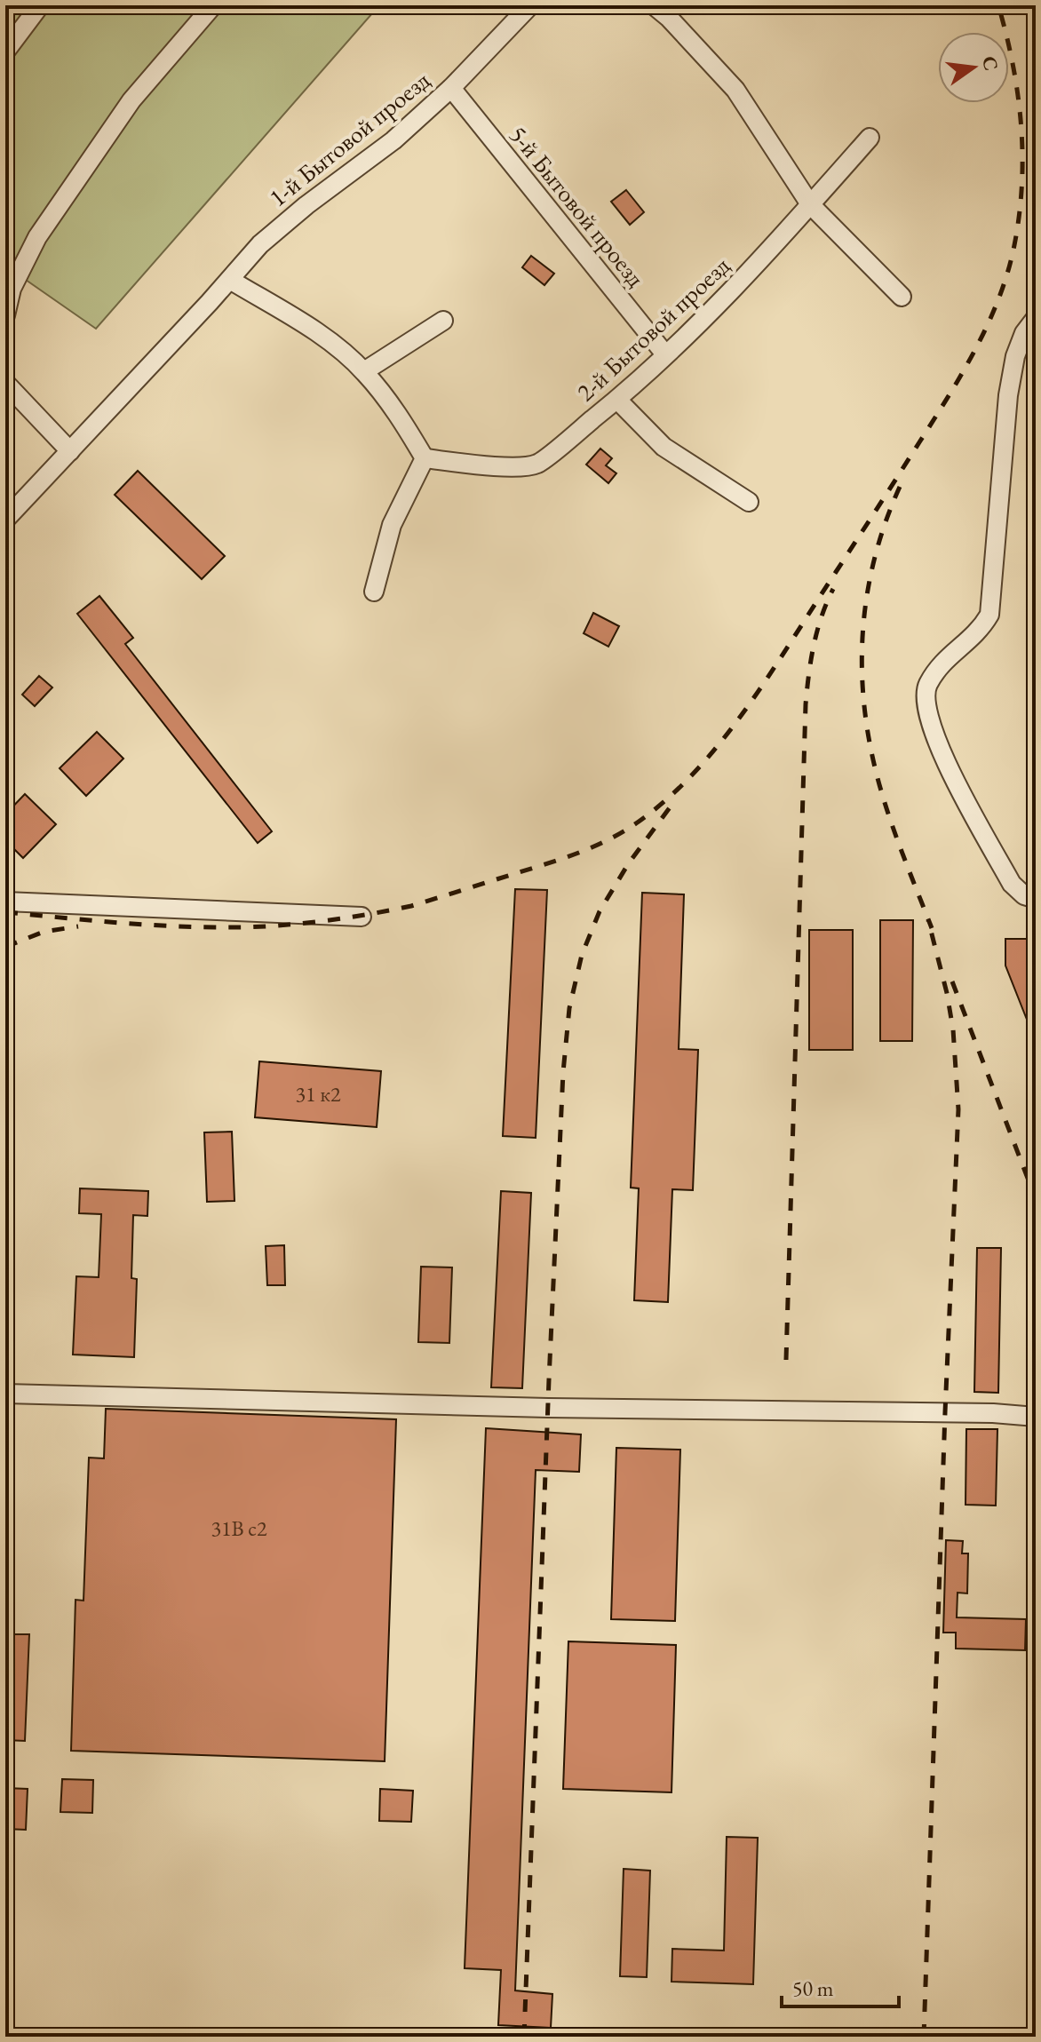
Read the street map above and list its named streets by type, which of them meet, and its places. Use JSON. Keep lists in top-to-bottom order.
{
  "streets": {
    "street": ["1-й Бытовой проезд", "5-й Бытовой проезд", "2-й Бытовой проезд"]
  },
  "crossings": [
    ["1-й Бытовой проезд", "5-й Бытовой проезд"],
    ["5-й Бытовой проезд", "2-й Бытовой проезд"]
  ],
  "house_numbers": ["31 к2", "31В с2"],
  "scale_bar": "50 m",
  "north": "right"
}
